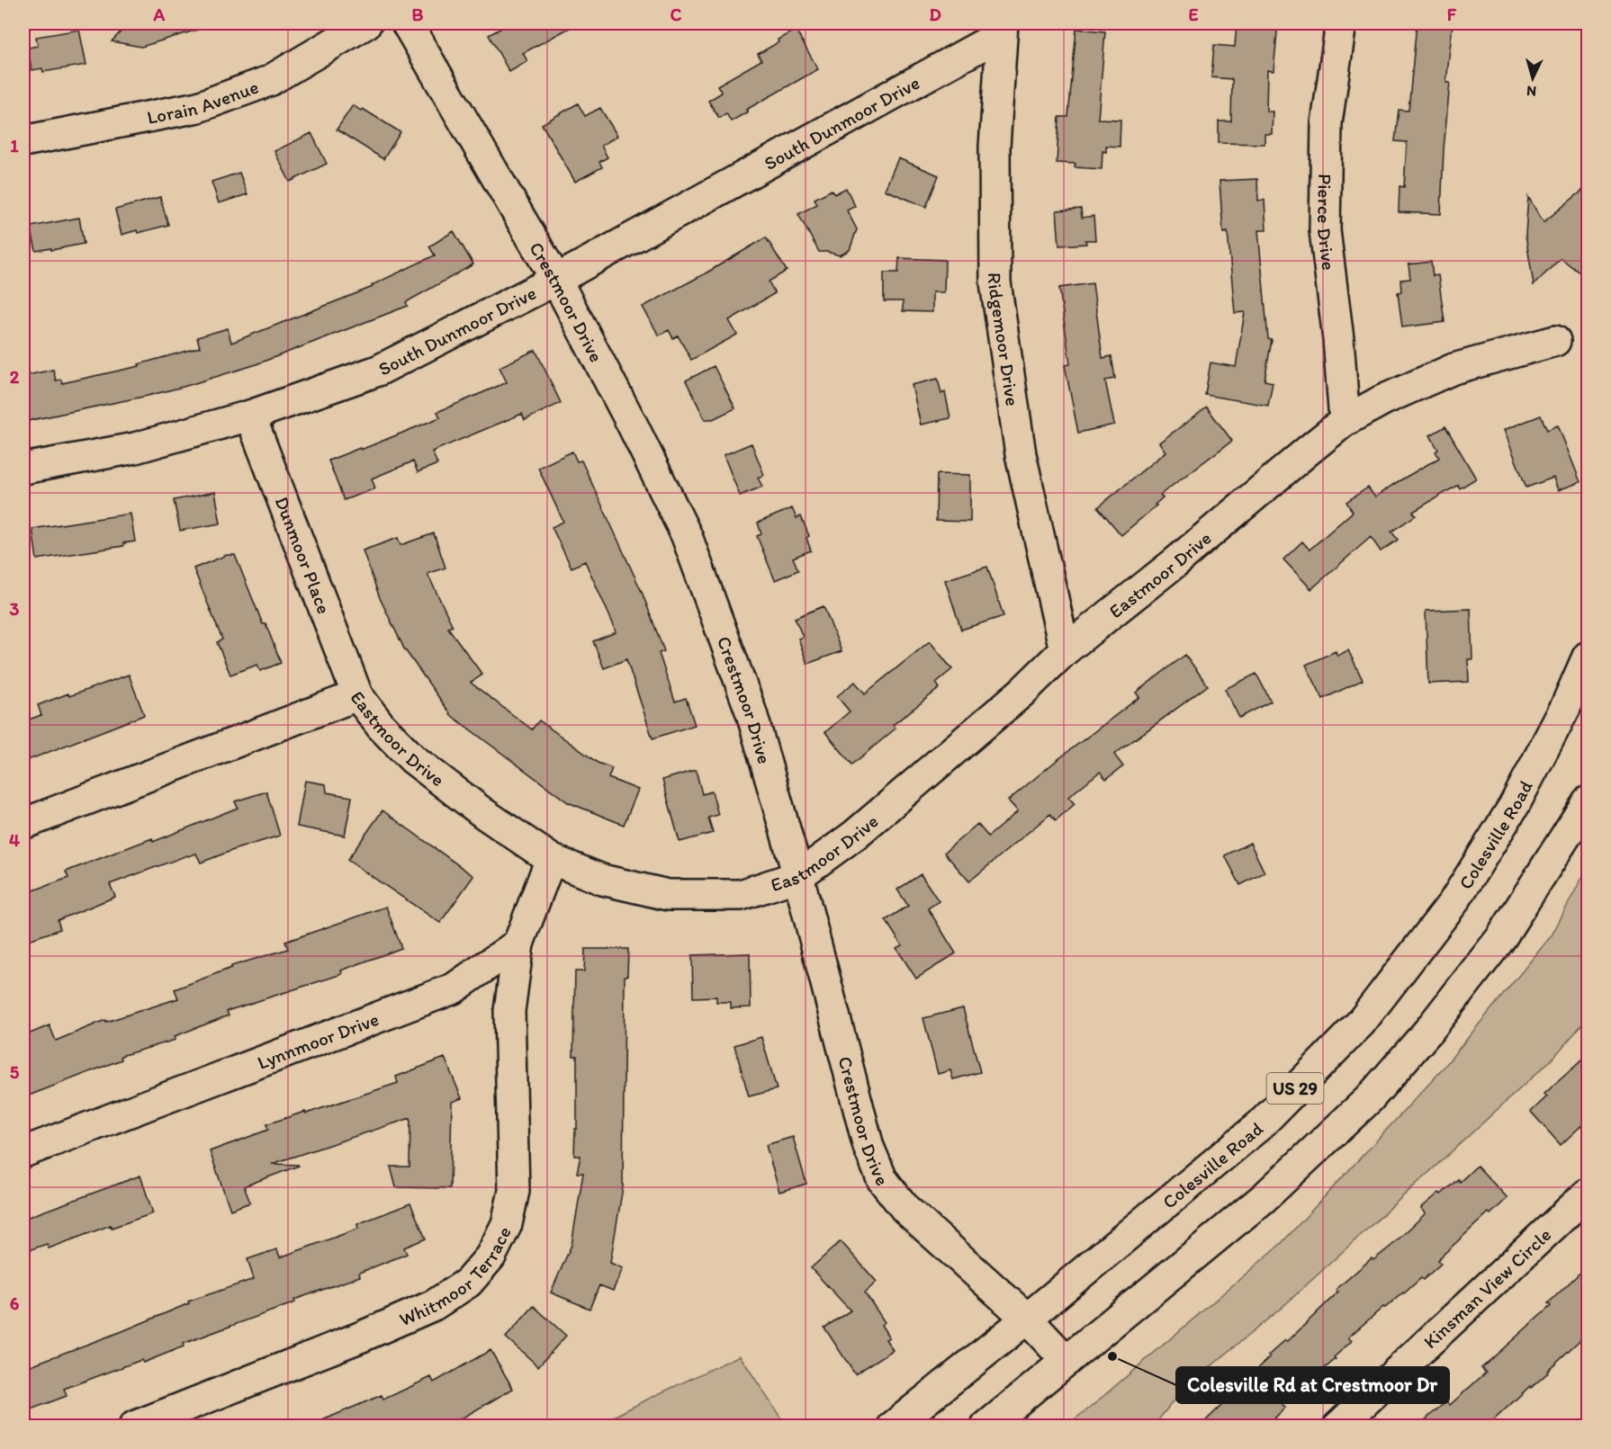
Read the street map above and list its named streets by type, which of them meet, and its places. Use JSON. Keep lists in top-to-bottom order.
{
  "streets": {
    "main road": [
      "Lorain Avenue",
      "South Dunmoor Drive",
      "Pierce Drive",
      "Crestmoor Drive",
      "Ridgemoor Drive",
      "Dunmoor Place",
      "Eastmoor Drive",
      "Colesville Road",
      "Lynnmoor Drive",
      "US 29",
      "Whitmoor Terrace",
      "Kinsman View Circle"
    ]
  },
  "crossings": [
    ["South Dunmoor Drive", "Crestmoor Drive"],
    ["South Dunmoor Drive", "Ridgemoor Drive"],
    ["South Dunmoor Drive", "Dunmoor Place"],
    ["Pierce Drive", "Eastmoor Drive"],
    ["Crestmoor Drive", "Eastmoor Drive"],
    ["Crestmoor Drive", "Colesville Road"],
    ["Crestmoor Drive", "US 29"],
    ["Ridgemoor Drive", "Eastmoor Drive"],
    ["Dunmoor Place", "Eastmoor Drive"],
    ["Lynnmoor Drive", "Whitmoor Terrace"]
  ],
  "places": ["Colesville Rd at Crestmoor Dr"],
  "north": "bottom",
  "grid": {
    "columns": [
      "A",
      "B",
      "C",
      "D",
      "E",
      "F"
    ],
    "rows": [
      "1",
      "2",
      "3",
      "4",
      "5",
      "6"
    ]
  }
}
